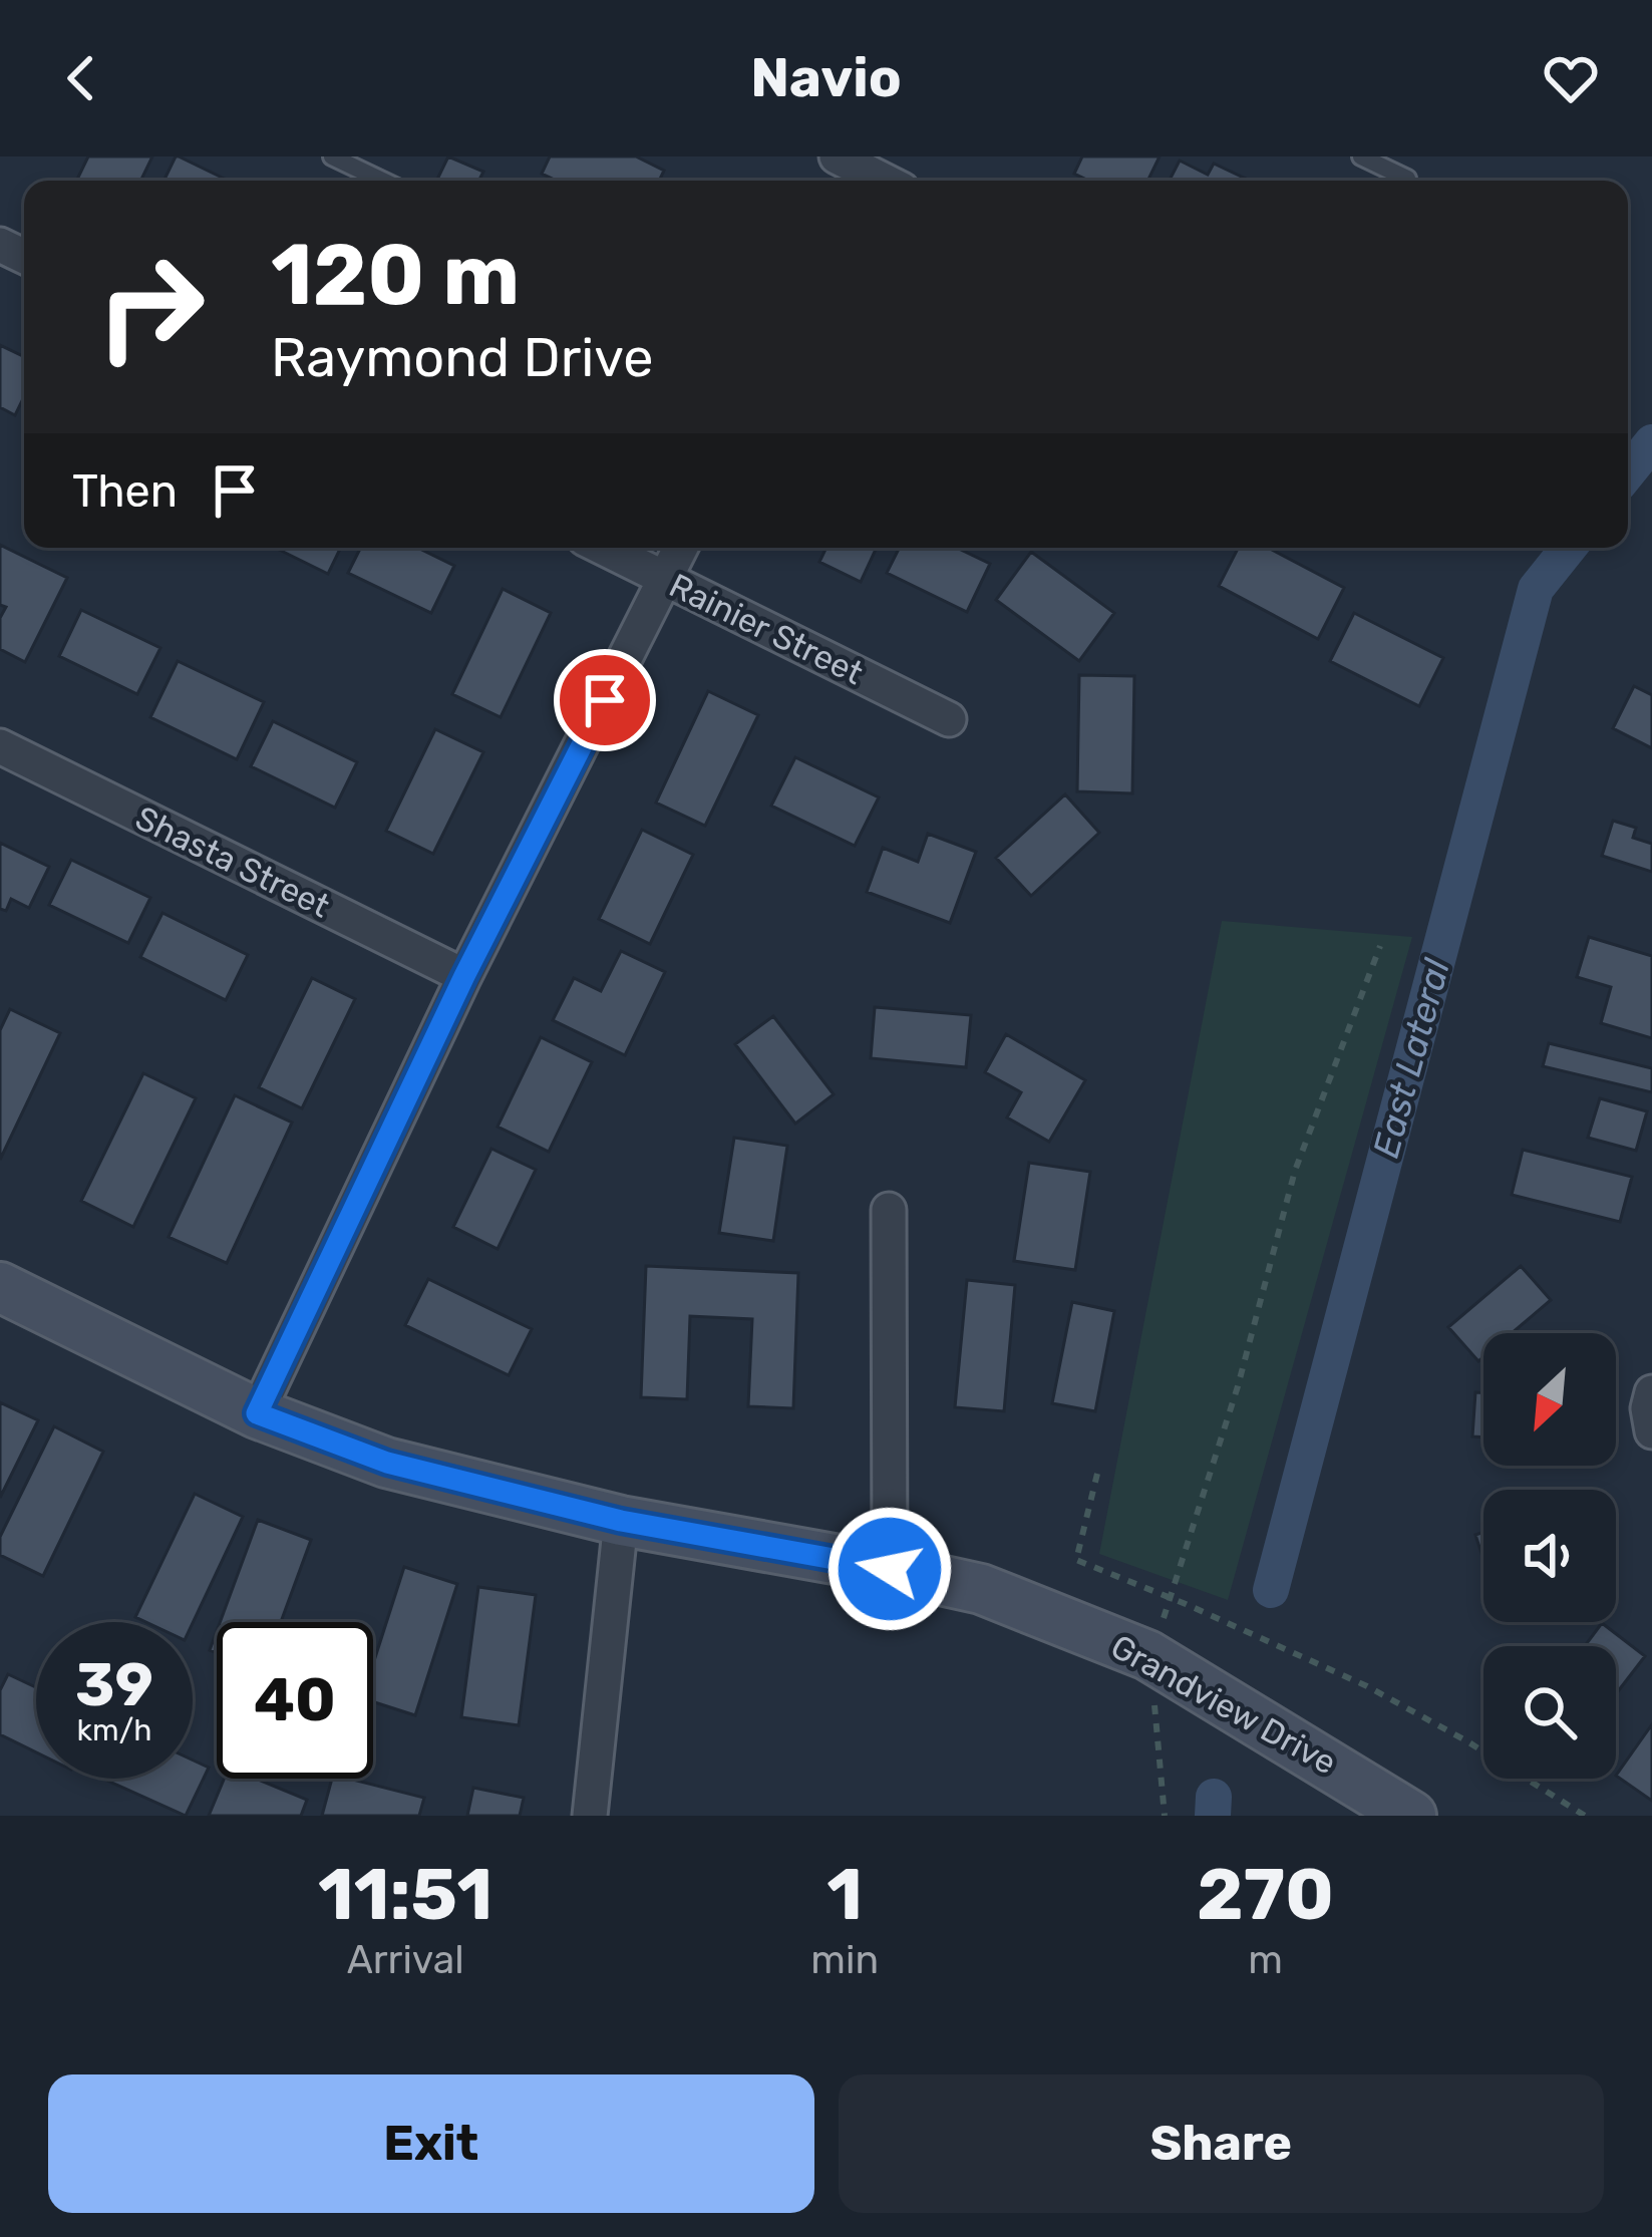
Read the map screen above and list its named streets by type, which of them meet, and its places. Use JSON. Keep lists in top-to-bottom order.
{
  "streets": {
    "street": ["Rainier Street", "Shasta Street", "Grandview Drive"]
  },
  "water": ["East Lateral"],
  "north": "bottom left",
  "page": {
    "header": "Navio",
    "turn": ["120 m", "Raymond Drive"],
    "then": "Then",
    "speed": "39 km/h",
    "limit": "40",
    "eta": [
      "11:51",
      "Arrival",
      "1",
      "min",
      "270",
      "m"
    ],
    "buttons": ["Exit", "Share"]
  }
}
